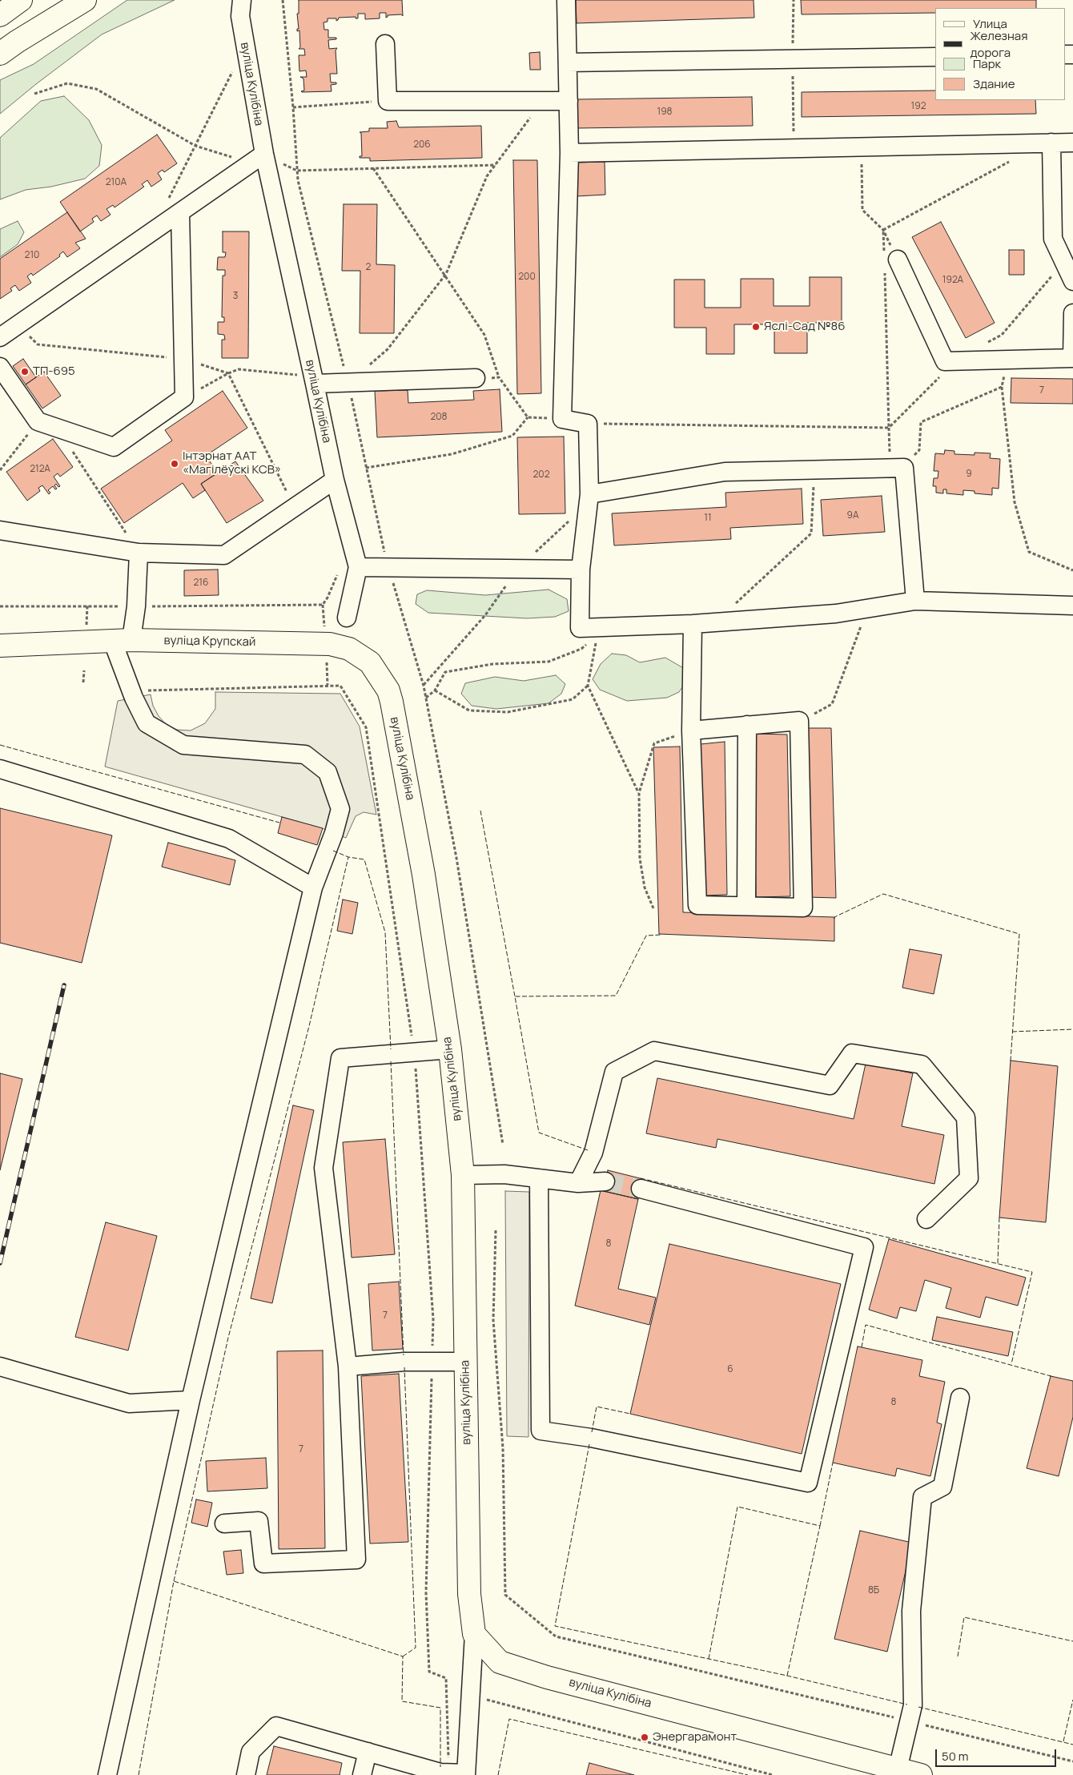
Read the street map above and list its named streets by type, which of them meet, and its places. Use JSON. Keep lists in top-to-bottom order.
{
  "streets": {
    "main road": ["вуліца Кулібіна", "вуліца Крупскай"]
  },
  "crossings": [
    ["вуліца Кулібіна", "вуліца Крупскай"]
  ],
  "places": [
    "Яслі-Сад №86",
    "ТП-695",
    "Інтэрнат ААТ «Магілёўскі КСВ»",
    "Энергарамонт"
  ],
  "house_numbers": [
    "192",
    "198",
    "206",
    "210А",
    "210",
    "2",
    "200",
    "192А",
    "3",
    "7",
    "208",
    "212А",
    "9",
    "202",
    "9А",
    "11",
    "216",
    "8",
    "7",
    "6",
    "8",
    "7",
    "8Б"
  ],
  "legend": [
    "Улица",
    "Железная дорога",
    "Парк",
    "Здание"
  ],
  "scale_bar": "50 m"
}
